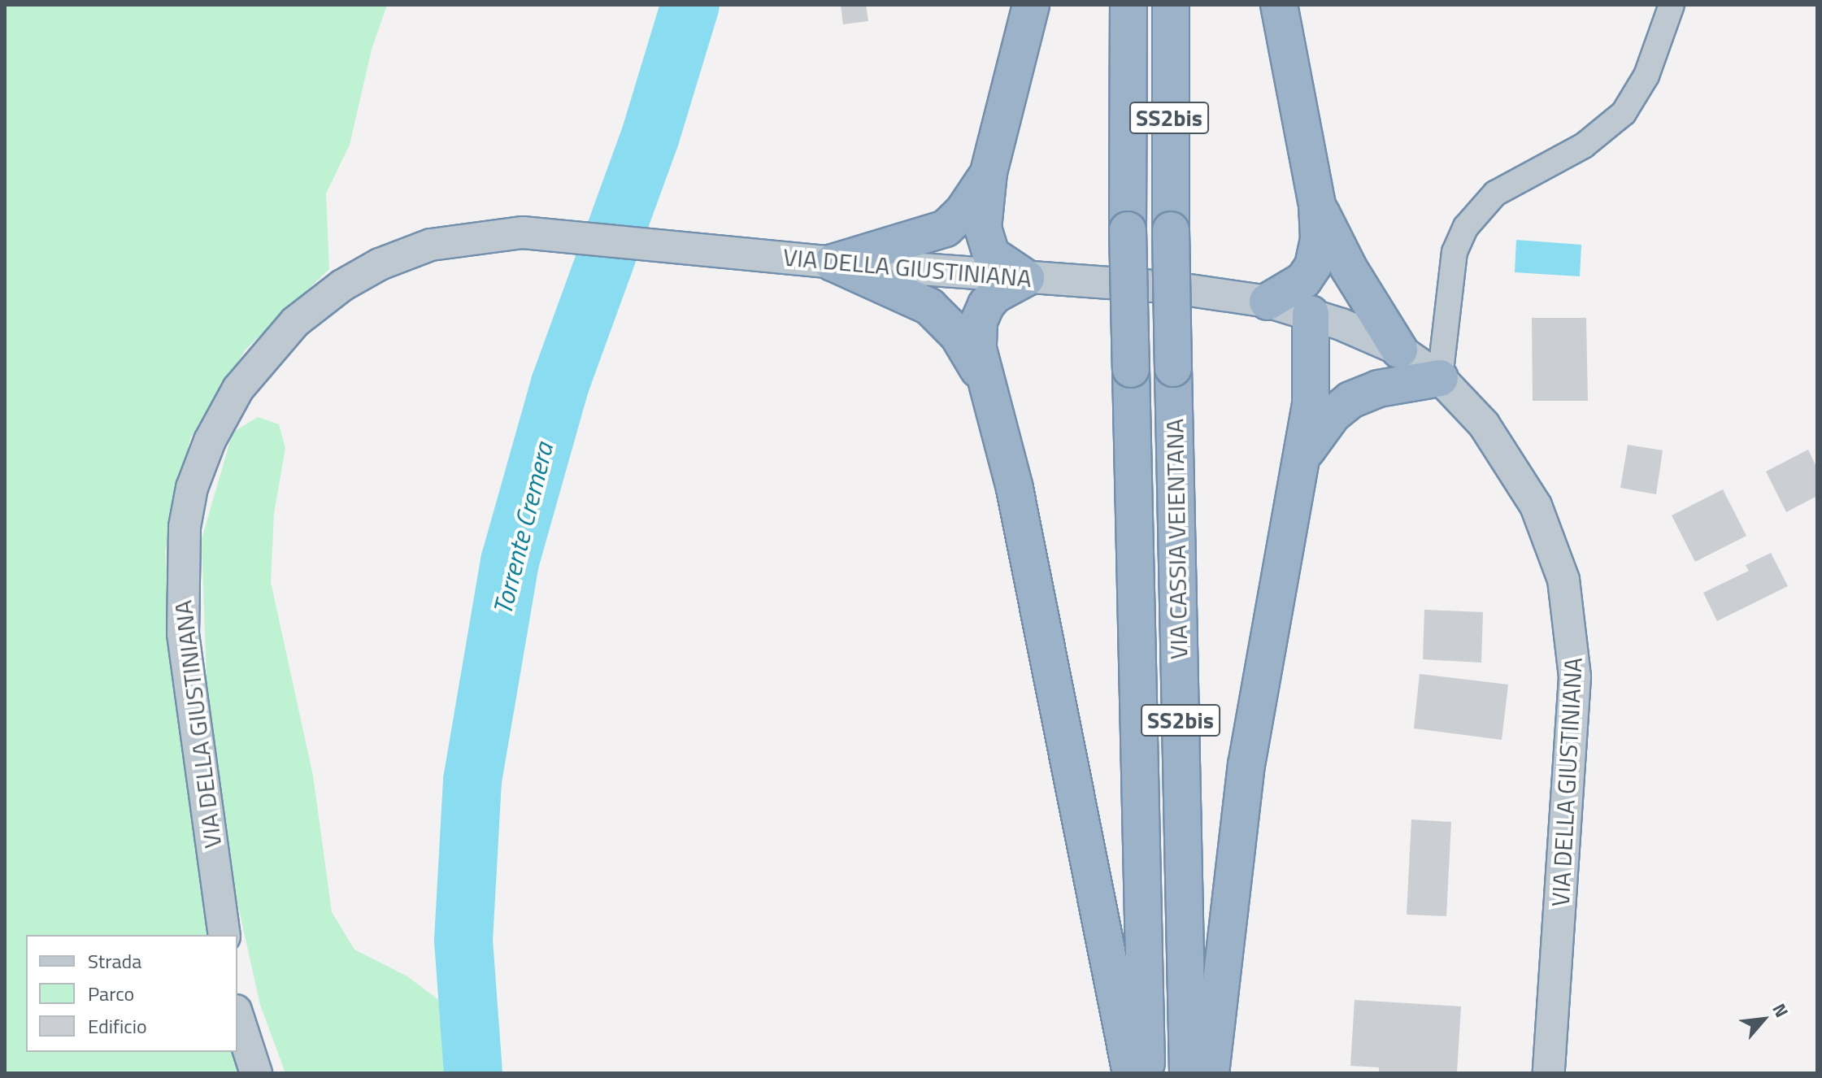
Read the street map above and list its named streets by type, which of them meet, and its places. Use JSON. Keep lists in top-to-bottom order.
{
  "streets": {
    "highway": ["SS2bis", "VIA CASSIA VEIENTANA"],
    "street": ["VIA DELLA GIUSTINIANA"]
  },
  "water": ["Torrente Cremera"],
  "legend": ["Strada", "Parco", "Edificio"],
  "north": "top right"
}
